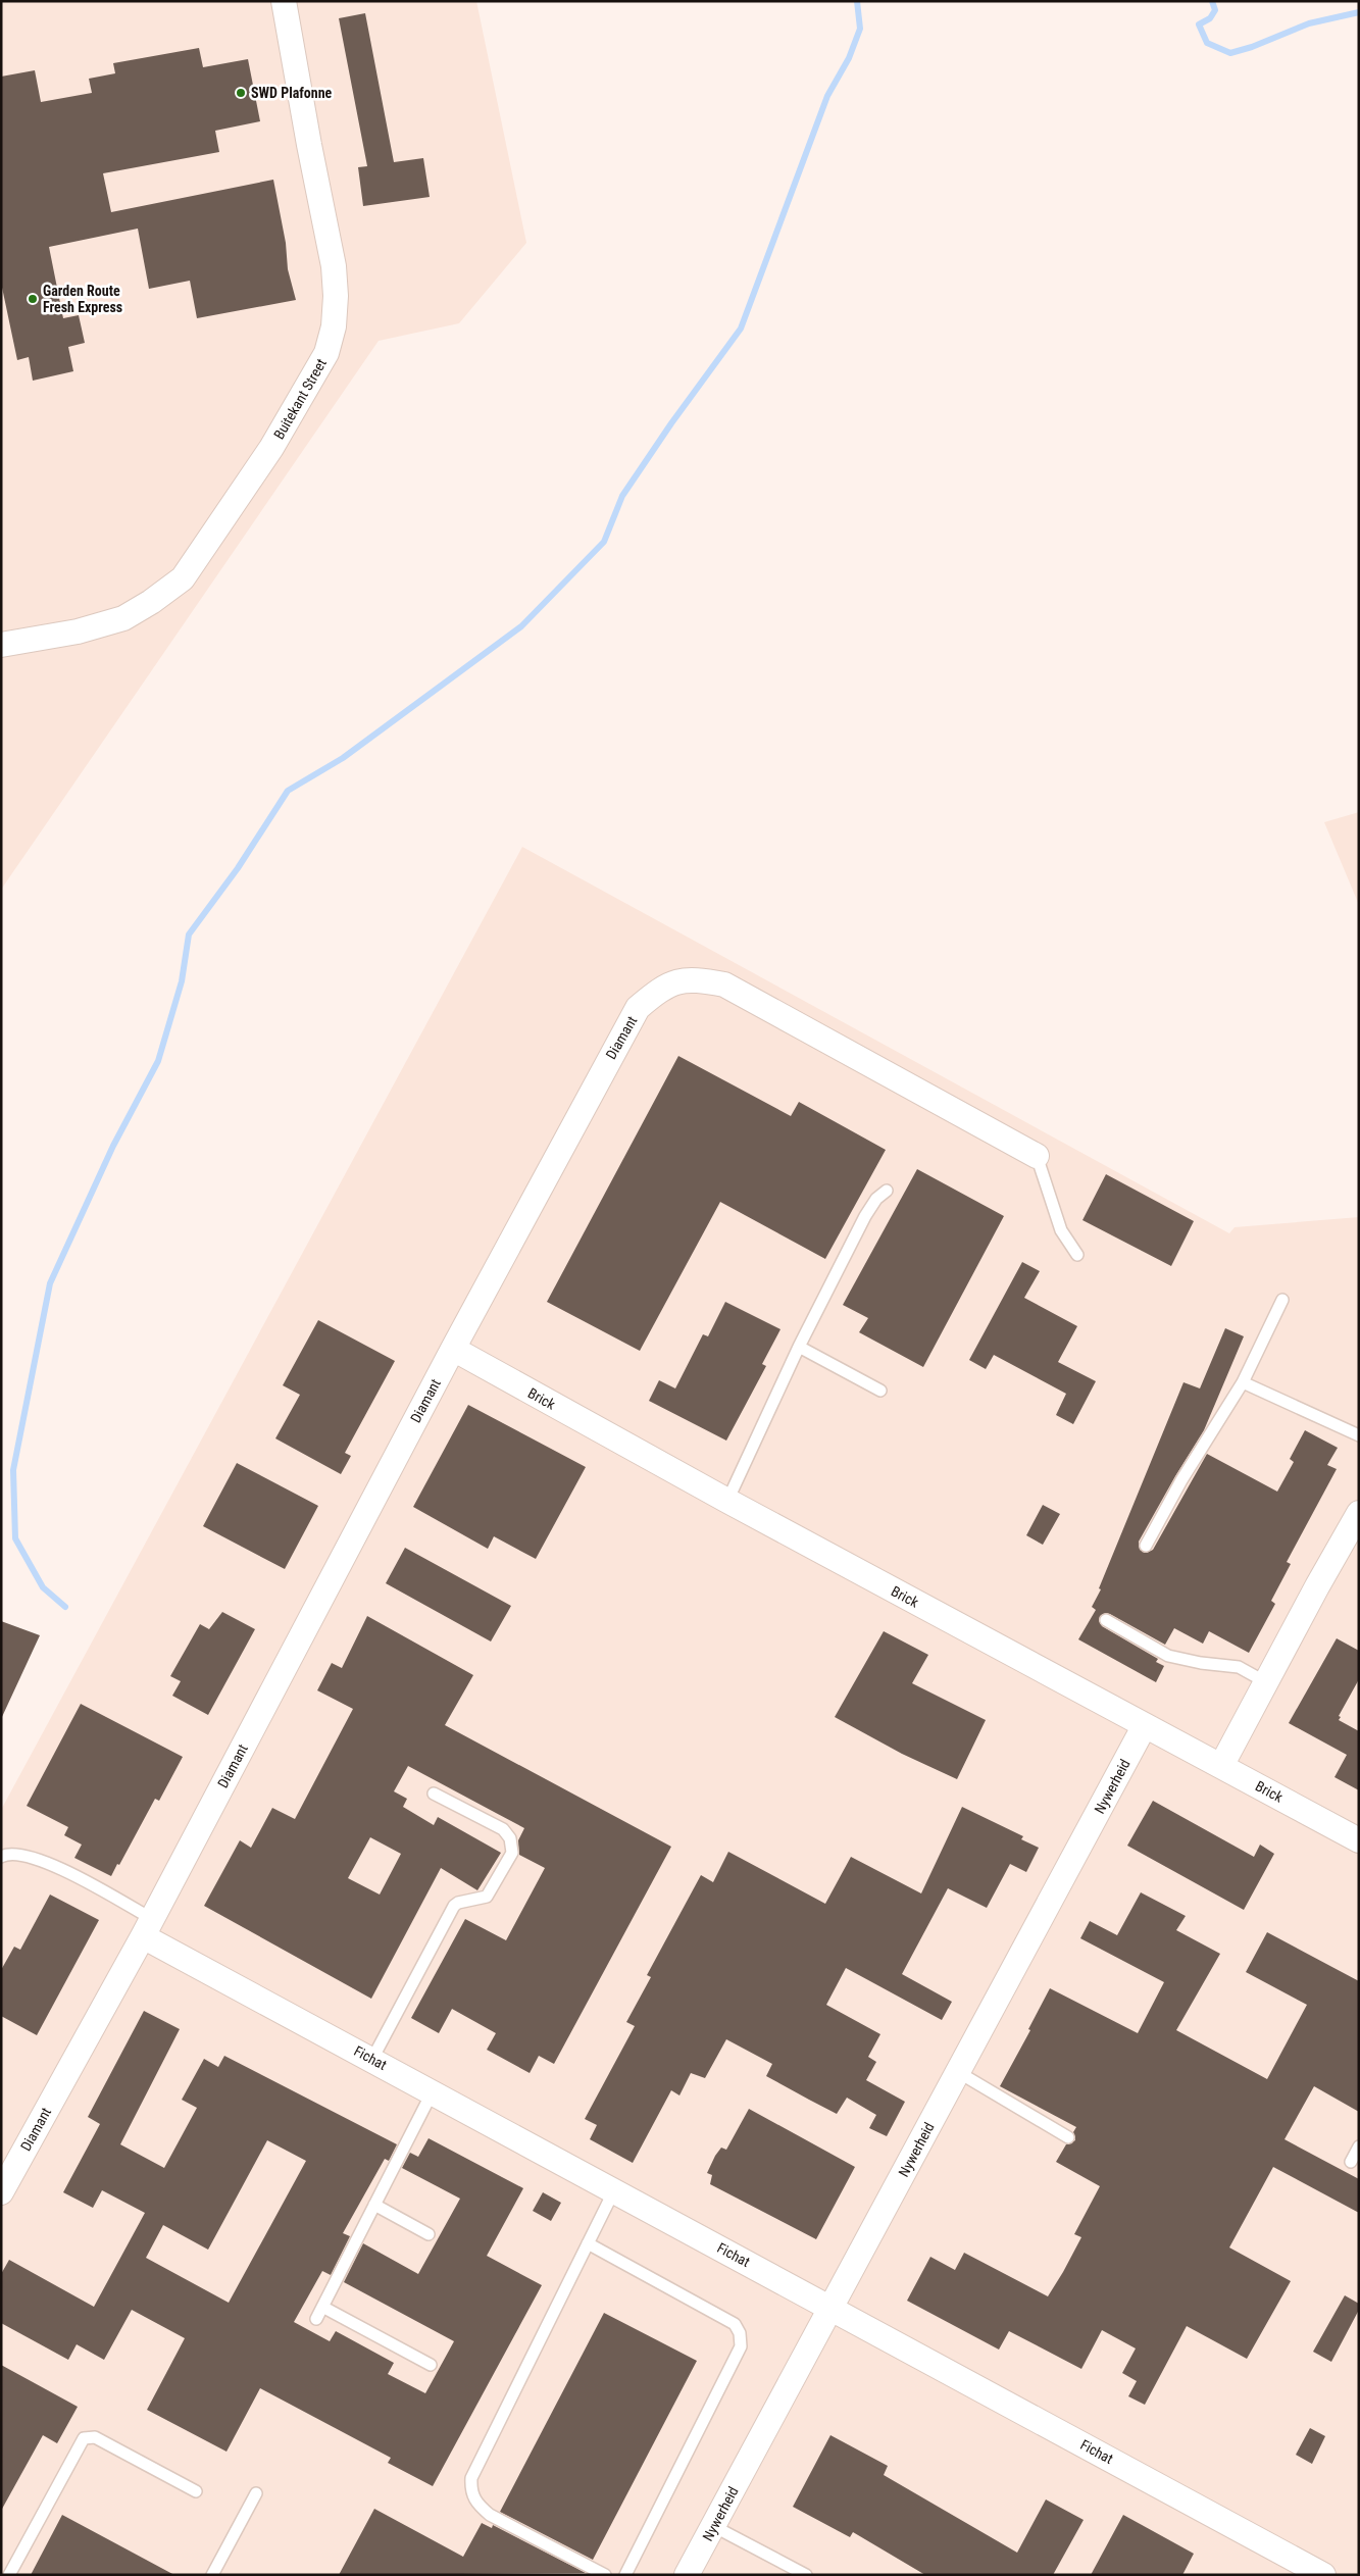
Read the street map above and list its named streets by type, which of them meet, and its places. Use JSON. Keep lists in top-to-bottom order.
{
  "streets": {
    "street": [
      "Buitekant Street",
      "Diamant",
      "Brick",
      "Nywerheid",
      "Fichat"
    ]
  },
  "crossings": [
    ["Diamant", "Brick"],
    ["Diamant", "Fichat"],
    ["Brick", "Nywerheid"],
    ["Nywerheid", "Fichat"]
  ],
  "places": ["SWD Plafonne", "Garden Route Fresh Express"]
}
